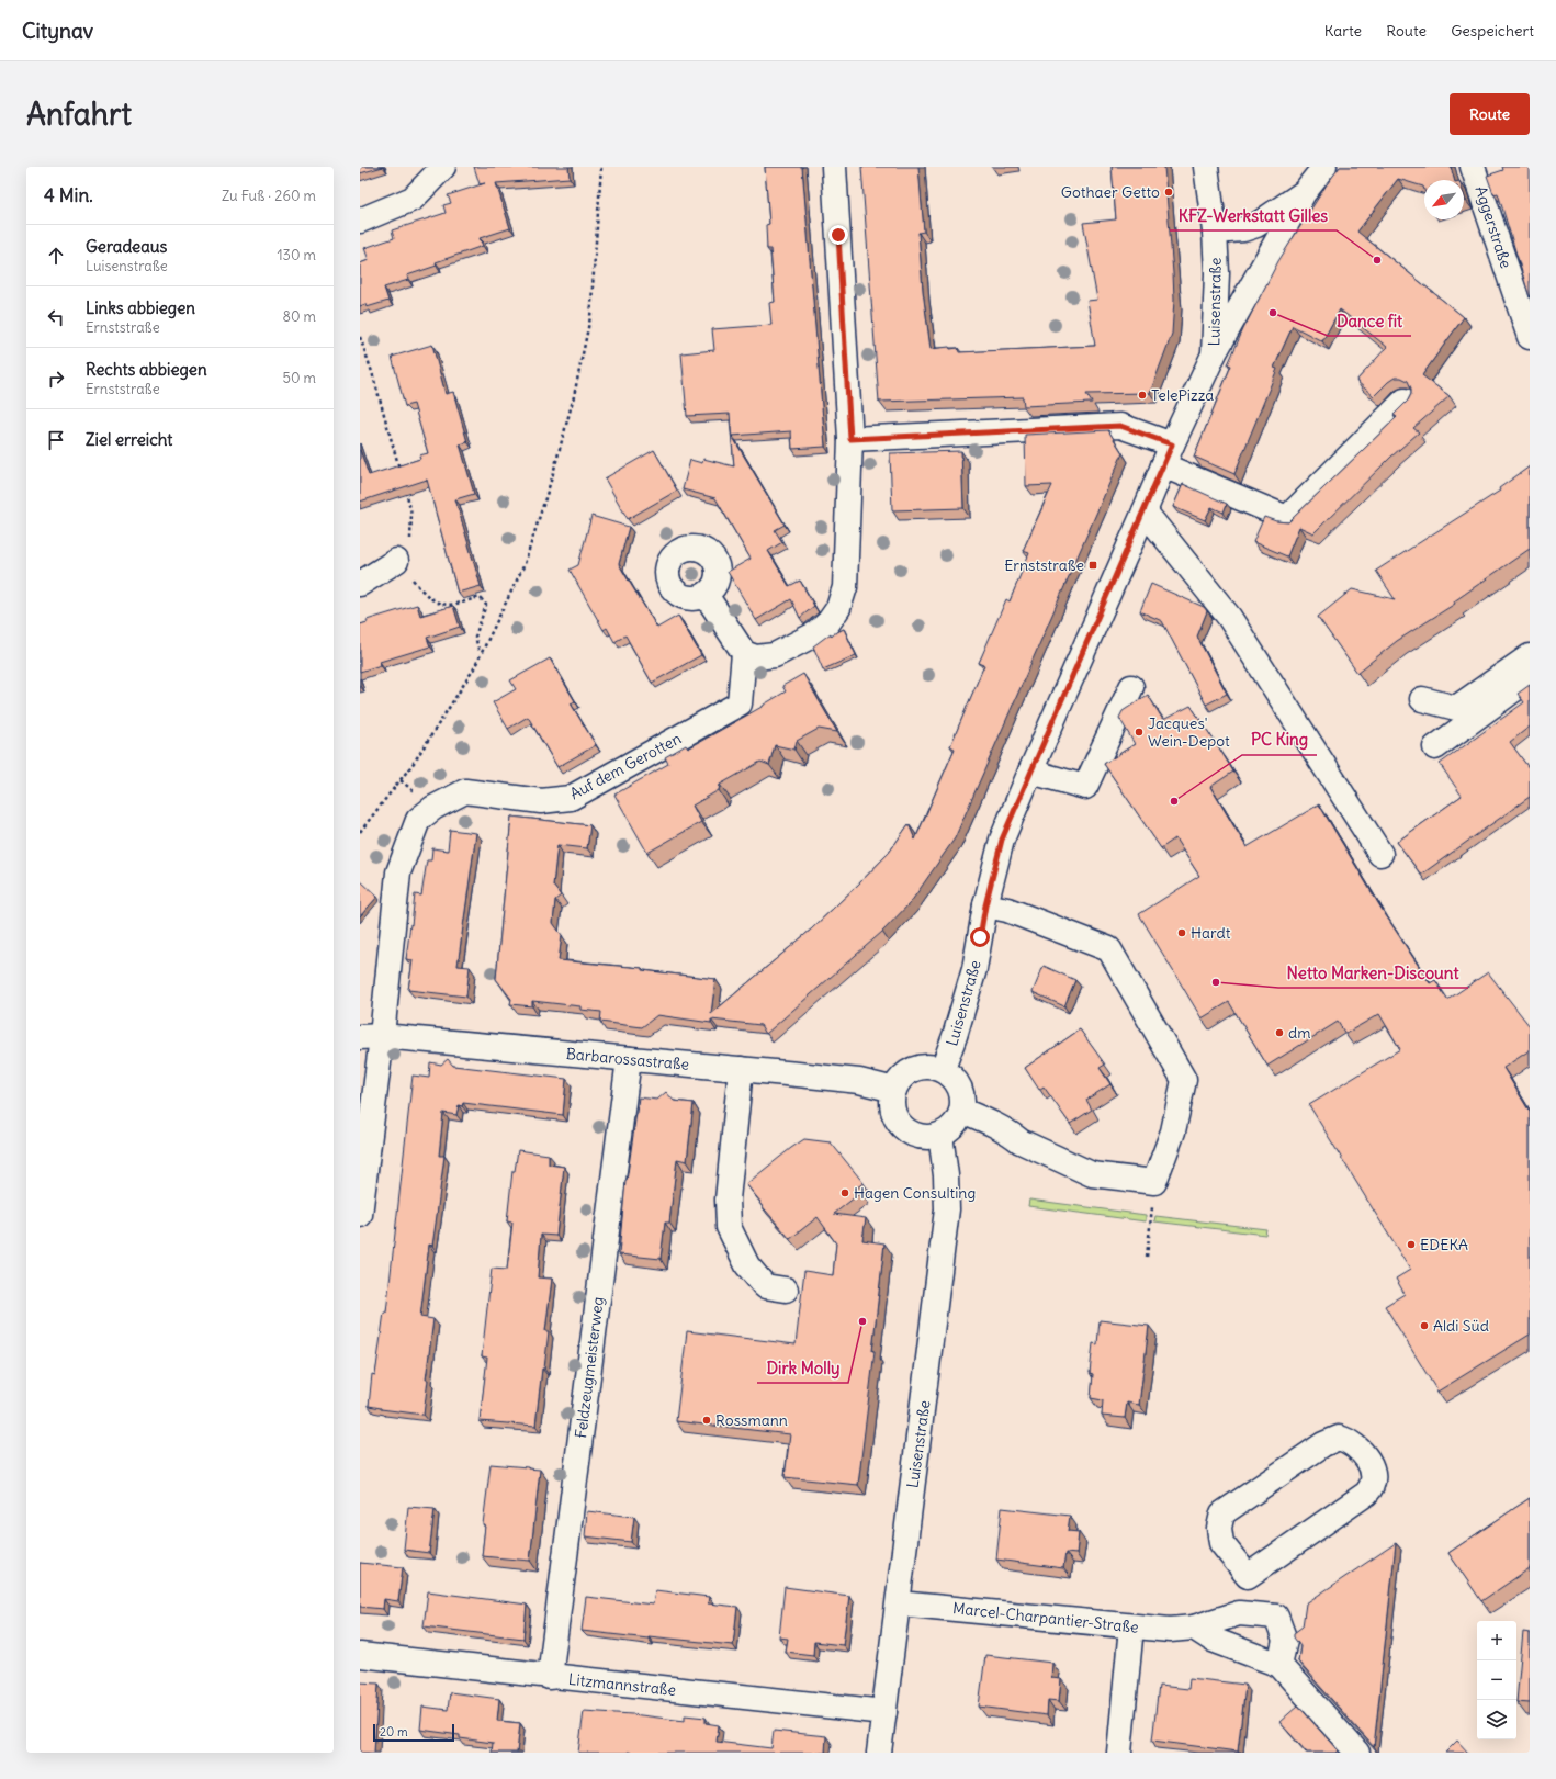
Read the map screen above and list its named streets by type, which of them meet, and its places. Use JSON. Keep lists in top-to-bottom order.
{
  "streets": {
    "street": [
      "Aggerstraße",
      "Luisenstraße",
      "Auf dem Gerotten",
      "Barbarossastraße",
      "Feldzeugmeisterweg",
      "Marcel-Charpantier-Straße",
      "Litzmannstraße"
    ]
  },
  "crossings": [
    ["Luisenstraße", "Barbarossastraße"],
    ["Luisenstraße", "Marcel-Charpantier-Straße"],
    ["Luisenstraße", "Litzmannstraße"],
    ["Auf dem Gerotten", "Barbarossastraße"],
    ["Barbarossastraße", "Feldzeugmeisterweg"],
    ["Feldzeugmeisterweg", "Litzmannstraße"]
  ],
  "places": {
    "other": [
      "Gothaer Getto",
      "KFZ-Werkstatt Gilles",
      "Dance fit",
      "TelePizza",
      "Jacques' Wein-Depot",
      "PC King",
      "Hardt",
      "Netto Marken-Discount",
      "dm",
      "Hagen Consulting",
      "EDEKA",
      "Dirk Molly",
      "Aldi Süd",
      "Rossmann"
    ],
    "transit": ["Ernststraße"]
  },
  "scale_bar": "20 m",
  "north": "bottom left",
  "page": {
    "header": "Citynav",
    "nav": ["Karte", "Route", "Gespeichert"],
    "buttons": "Route",
    "title": "Anfahrt",
    "heading": ["4 Min.", "Zu Fuß · 260 m"],
    "list": [
      ["Geradeaus", "Luisenstraße", "130 m"],
      ["Links abbiegen", "Ernststraße", "80 m"],
      ["Rechts abbiegen", "Ernststraße", "50 m"],
      "Ziel erreicht"
    ],
    "map_buttons": ["+", "−"],
    "scale": "20 m"
  }
}
